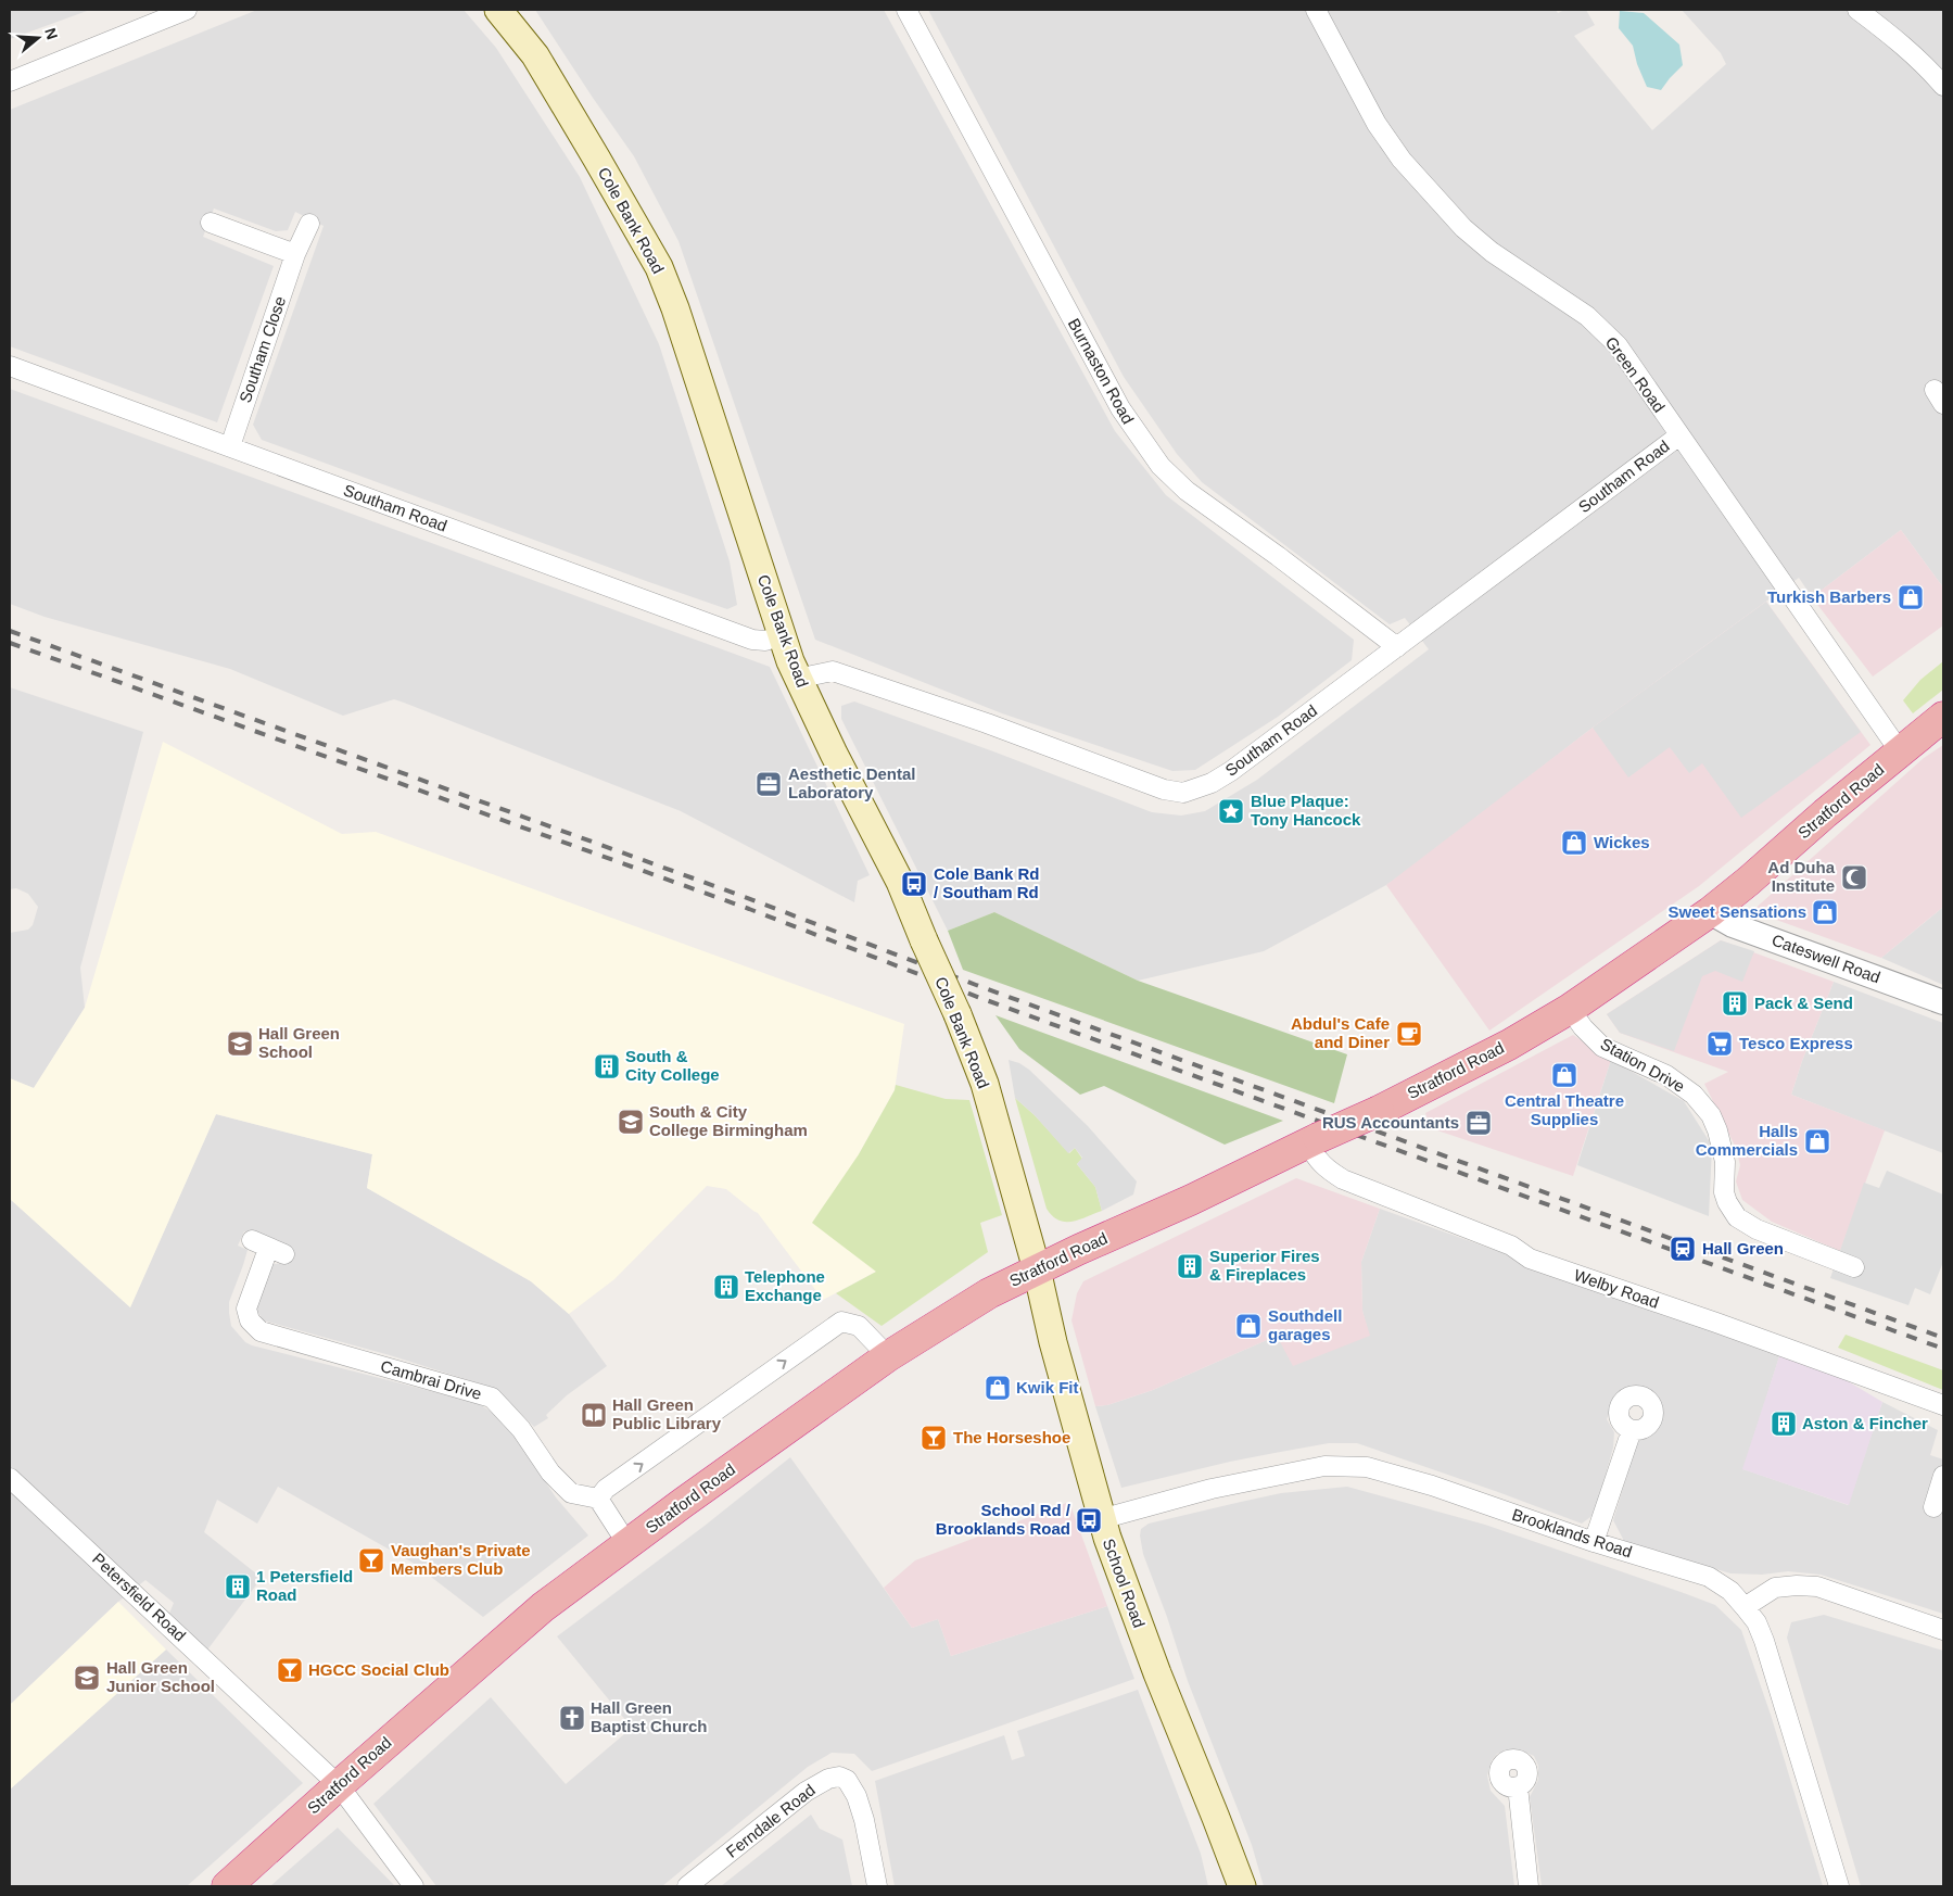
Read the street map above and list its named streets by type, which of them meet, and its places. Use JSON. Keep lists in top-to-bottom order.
{
  "streets": {
    "highway": ["Stratford Road"],
    "main road": ["Cole Bank Road", "School Road"],
    "street": [
      "Southam Close",
      "Burnaston Road",
      "Green Road",
      "Southam Road",
      "Cateswell Road",
      "Station Drive",
      "Welby Road",
      "Cambrai Drive",
      "Brooklands Road",
      "Petersfield Road",
      "Ferndale Road"
    ]
  },
  "crossings": [
    ["Cole Bank Road", "Southam Road"],
    ["Cole Bank Road", "Stratford Road"],
    ["Cole Bank Road", "School Road"],
    ["Southam Close", "Southam Road"],
    ["Burnaston Road", "Southam Road"],
    ["Green Road", "Southam Road"],
    ["Green Road", "Stratford Road"],
    ["Stratford Road", "Cateswell Road"],
    ["Stratford Road", "Station Drive"],
    ["Stratford Road", "Welby Road"],
    ["Stratford Road", "School Road"],
    ["Stratford Road", "Petersfield Road"],
    ["Brooklands Road", "School Road"]
  ],
  "places": {
    "shop": [
      "Turkish Barbers",
      "Wickes",
      "Sweet Sensations",
      "Central Theatre Supplies",
      "Halls Commercials",
      "Southdell garages",
      "Kwik Fit"
    ],
    "office": ["Aesthetic Dental Laboratory", "RUS Accountants"],
    "place": ["Blue Plaque: Tony Hancock"],
    "mosque": ["Ad Duha Institute"],
    "bus stop": ["Cole Bank Rd / Southam Rd", "School Rd / Brooklands Road"],
    "building": [
      "Pack & Send",
      "South & City College",
      "Superior Fires & Fireplaces",
      "Telephone Exchange",
      "Aston & Fincher",
      "1 Petersfield Road"
    ],
    "cafe": ["Abdul's Cafe and Diner"],
    "school or university": ["Hall Green School", "South & City College Birmingham", "Hall Green Junior School"],
    "supermarket": ["Tesco Express"],
    "station": ["Hall Green"],
    "library": ["Hall Green Public Library"],
    "bar": ["The Horseshoe", "Vaughan's Private Members Club", "HGCC Social Club"],
    "church": ["Hall Green Baptist Church"]
  },
  "north": "right"
}
